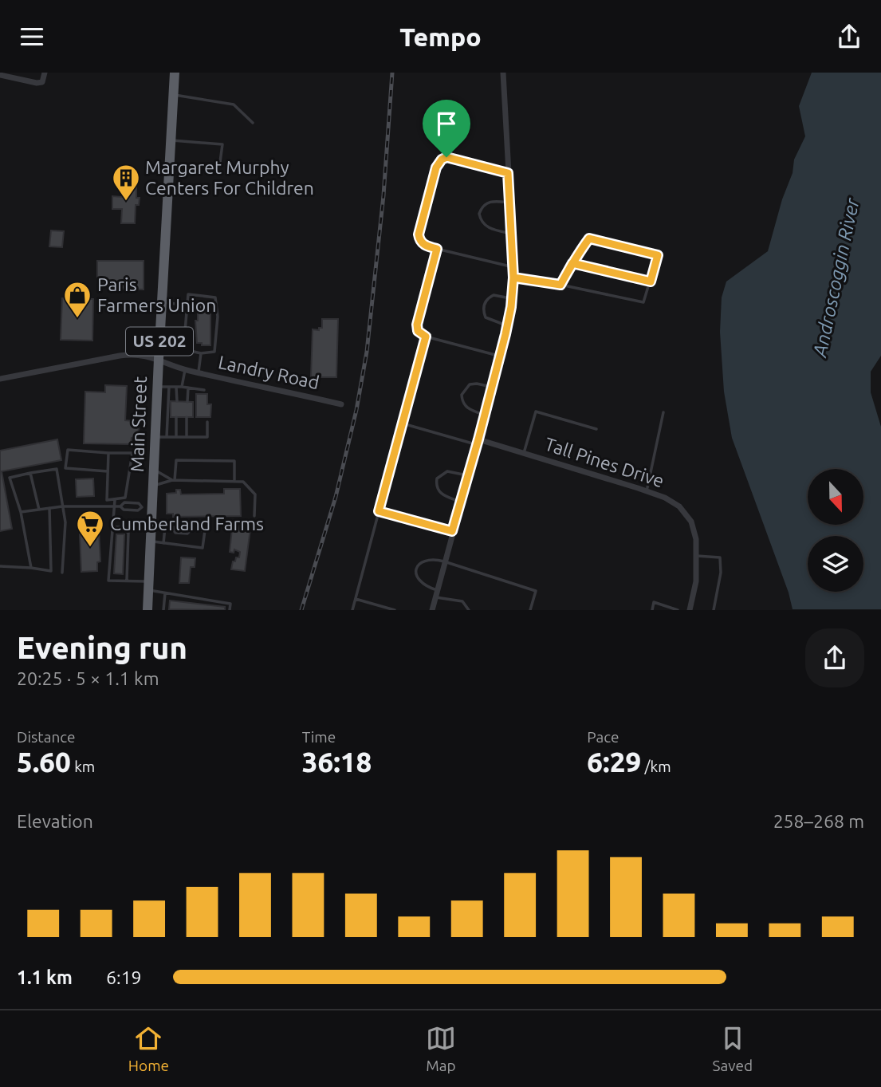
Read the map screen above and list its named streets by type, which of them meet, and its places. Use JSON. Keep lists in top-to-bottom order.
{
  "streets": {
    "highway": ["US 202", "Main Street"],
    "street": ["Landry Road", "Tall Pines Drive"]
  },
  "crossings": [
    ["Landry Road", "Main Street"]
  ],
  "water": ["Androscoggin River"],
  "places": {
    "building": ["Margaret Murphy Centers For Children"],
    "shop": ["Paris Farmers Union"],
    "supermarket": ["Cumberland Farms"]
  },
  "north": "bottom",
  "page": {
    "header": "Tempo",
    "heading": ["Evening run", "20:25 · 5 × 1.1 km"],
    "stats": [
      ["Distance", "5.60 km"],
      ["Time", "36:18"],
      ["Pace", "6:29 /km"]
    ],
    "chart": ["Elevation", "258–268 m"],
    "list": [
      {
        "name": "1.1 km",
        "note": "6:19"
      }
    ],
    "tabs": ["Home", "Map", "Saved"]
  }
}
